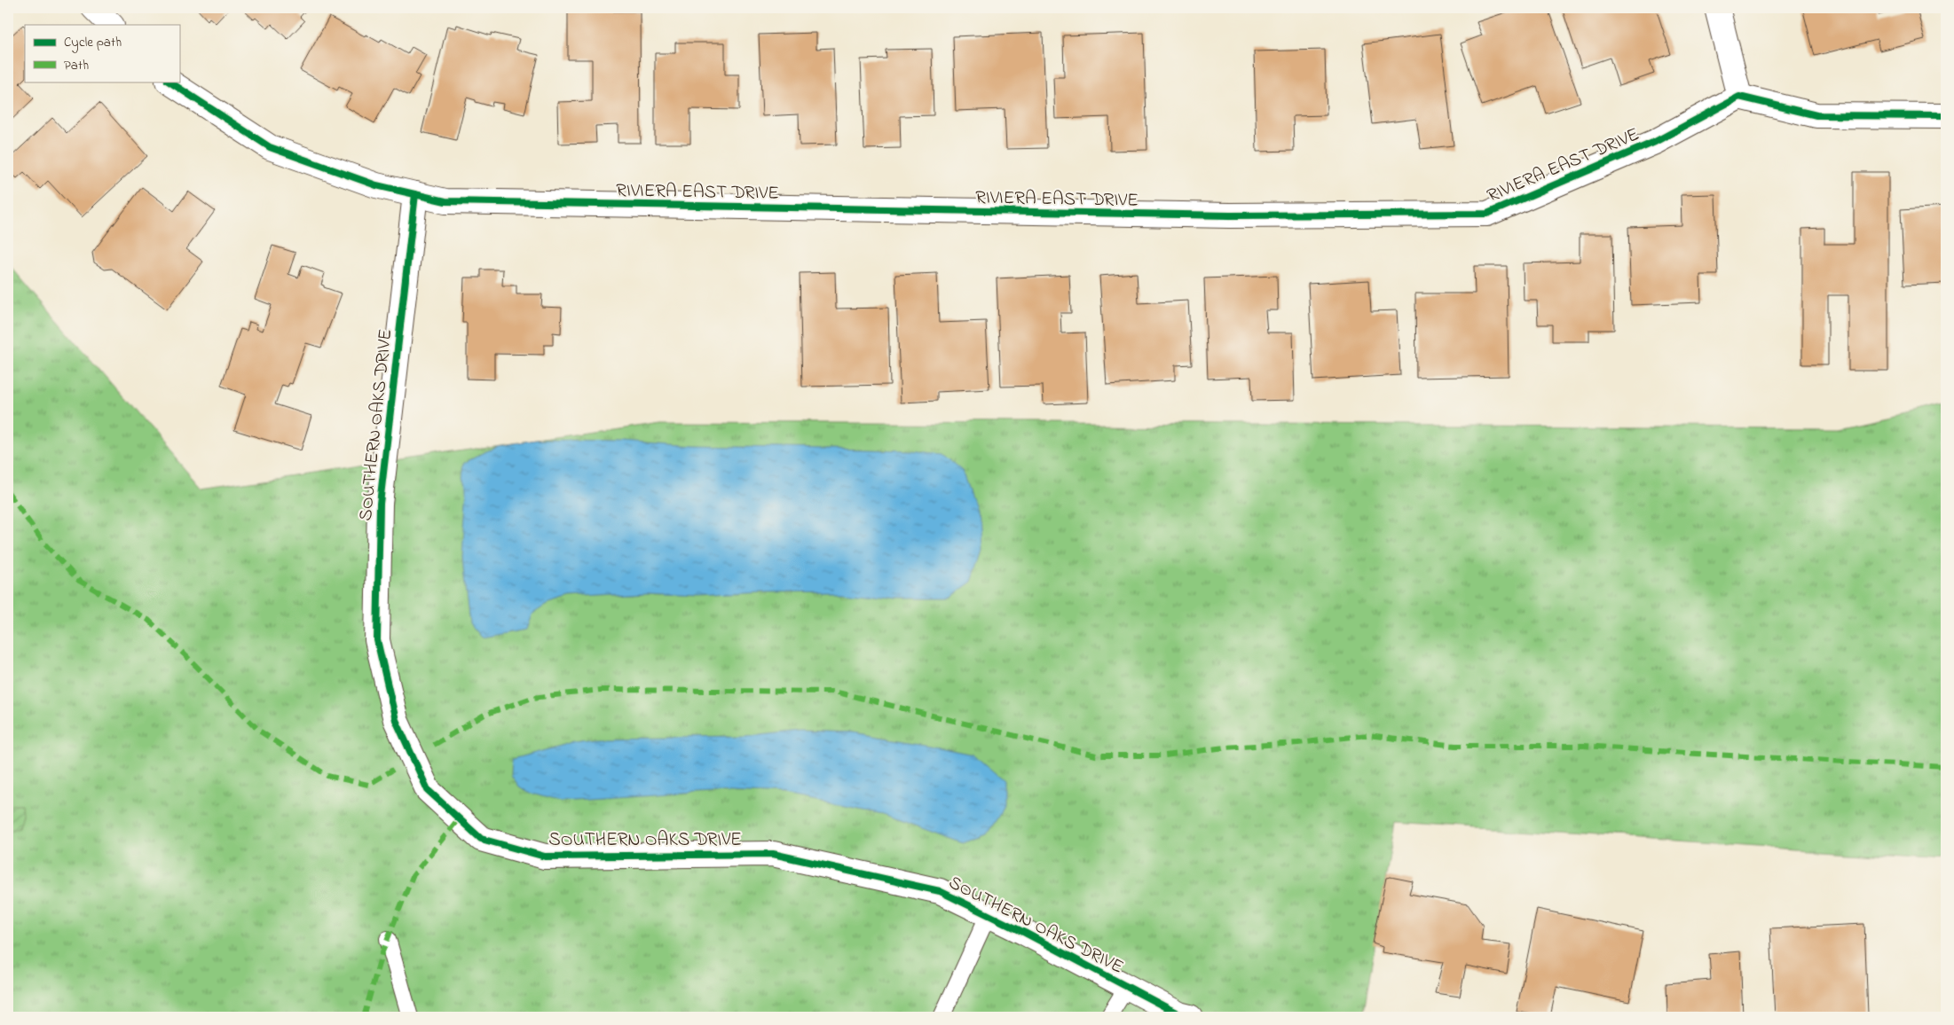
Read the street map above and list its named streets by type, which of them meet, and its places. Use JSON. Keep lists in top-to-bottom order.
{
  "streets": {
    "street": ["RIVIERA EAST DRIVE", "SOUTHERN OAKS DRIVE"]
  },
  "crossings": [
    ["RIVIERA EAST DRIVE", "SOUTHERN OAKS DRIVE"]
  ],
  "legend": ["Cycle path", "Path"]
}
